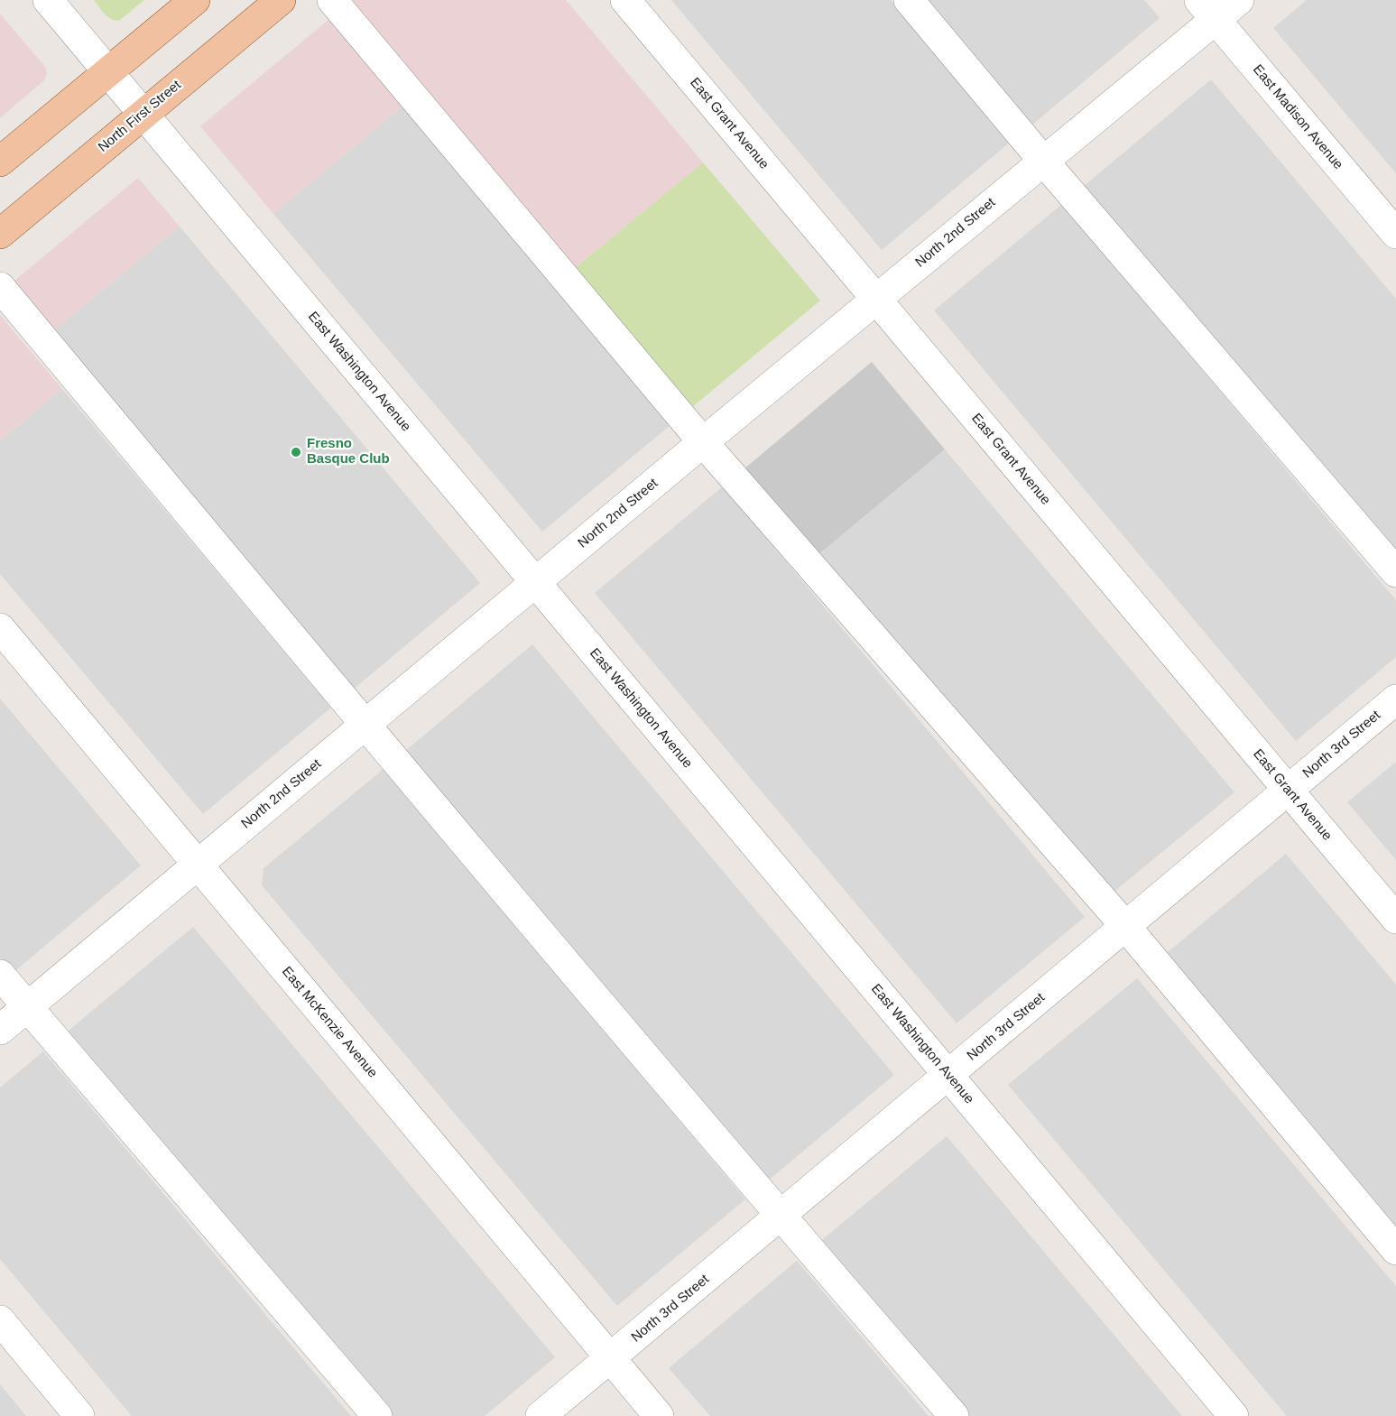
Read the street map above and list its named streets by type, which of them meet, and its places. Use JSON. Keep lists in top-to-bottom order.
{
  "streets": {
    "main road": ["North First Street"],
    "street": [
      "East Madison Avenue",
      "East Grant Avenue",
      "North 2nd Street",
      "East Washington Avenue",
      "North 3rd Street",
      "East McKenzie Avenue"
    ]
  },
  "crossings": [
    ["North First Street", "East Washington Avenue"],
    ["East Madison Avenue", "North 2nd Street"],
    ["East Grant Avenue", "North 2nd Street"],
    ["East Grant Avenue", "North 3rd Street"],
    ["North 2nd Street", "East Washington Avenue"],
    ["North 2nd Street", "East McKenzie Avenue"],
    ["East Washington Avenue", "North 3rd Street"],
    ["North 3rd Street", "East McKenzie Avenue"]
  ],
  "places": ["Fresno Basque Club"]
}
